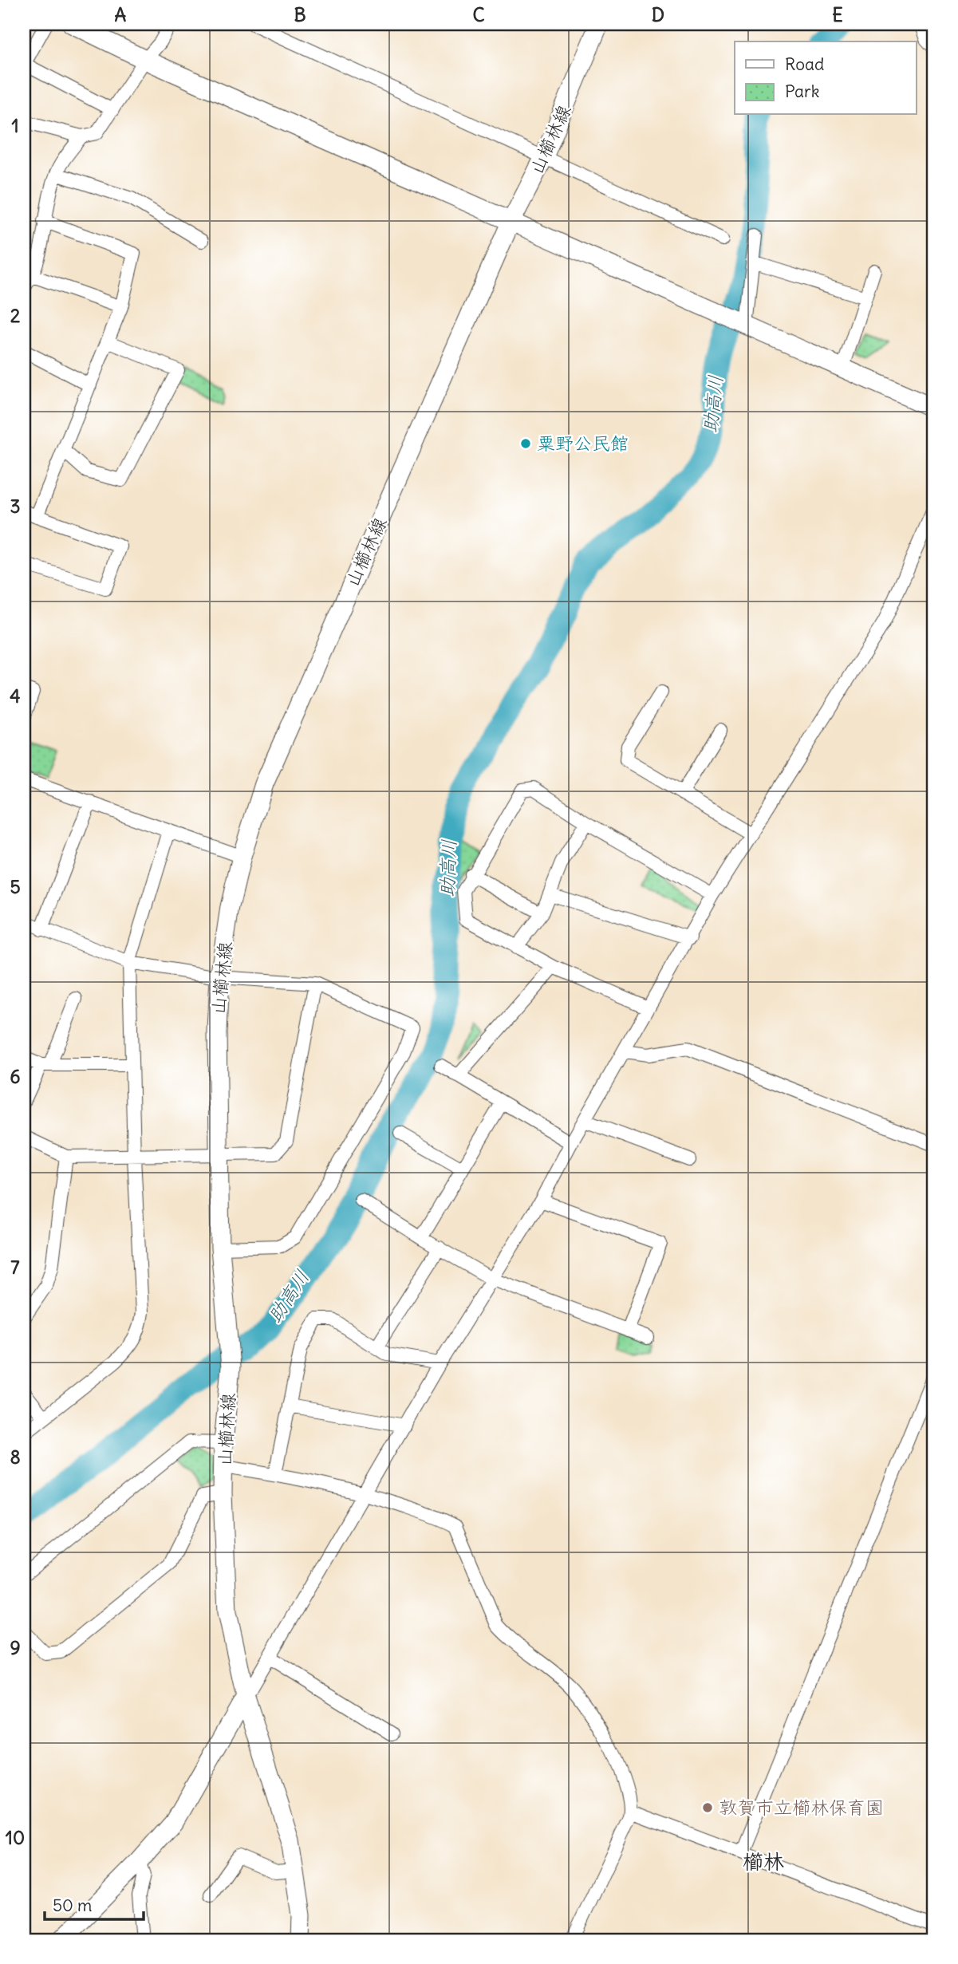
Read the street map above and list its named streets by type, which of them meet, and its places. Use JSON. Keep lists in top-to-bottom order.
{
  "streets": {
    "main road": ["山櫛林線"]
  },
  "districts": ["櫛林"],
  "water": ["助高川"],
  "places": ["粟野公民館", "敦賀市立櫛林保育園"],
  "legend": ["Road", "Park"],
  "scale_bar": "50 m",
  "grid": {
    "columns": [
      "A",
      "B",
      "C",
      "D",
      "E"
    ],
    "rows": [
      "1",
      "2",
      "3",
      "4",
      "5",
      "6",
      "7",
      "8",
      "9",
      "10"
    ]
  }
}
